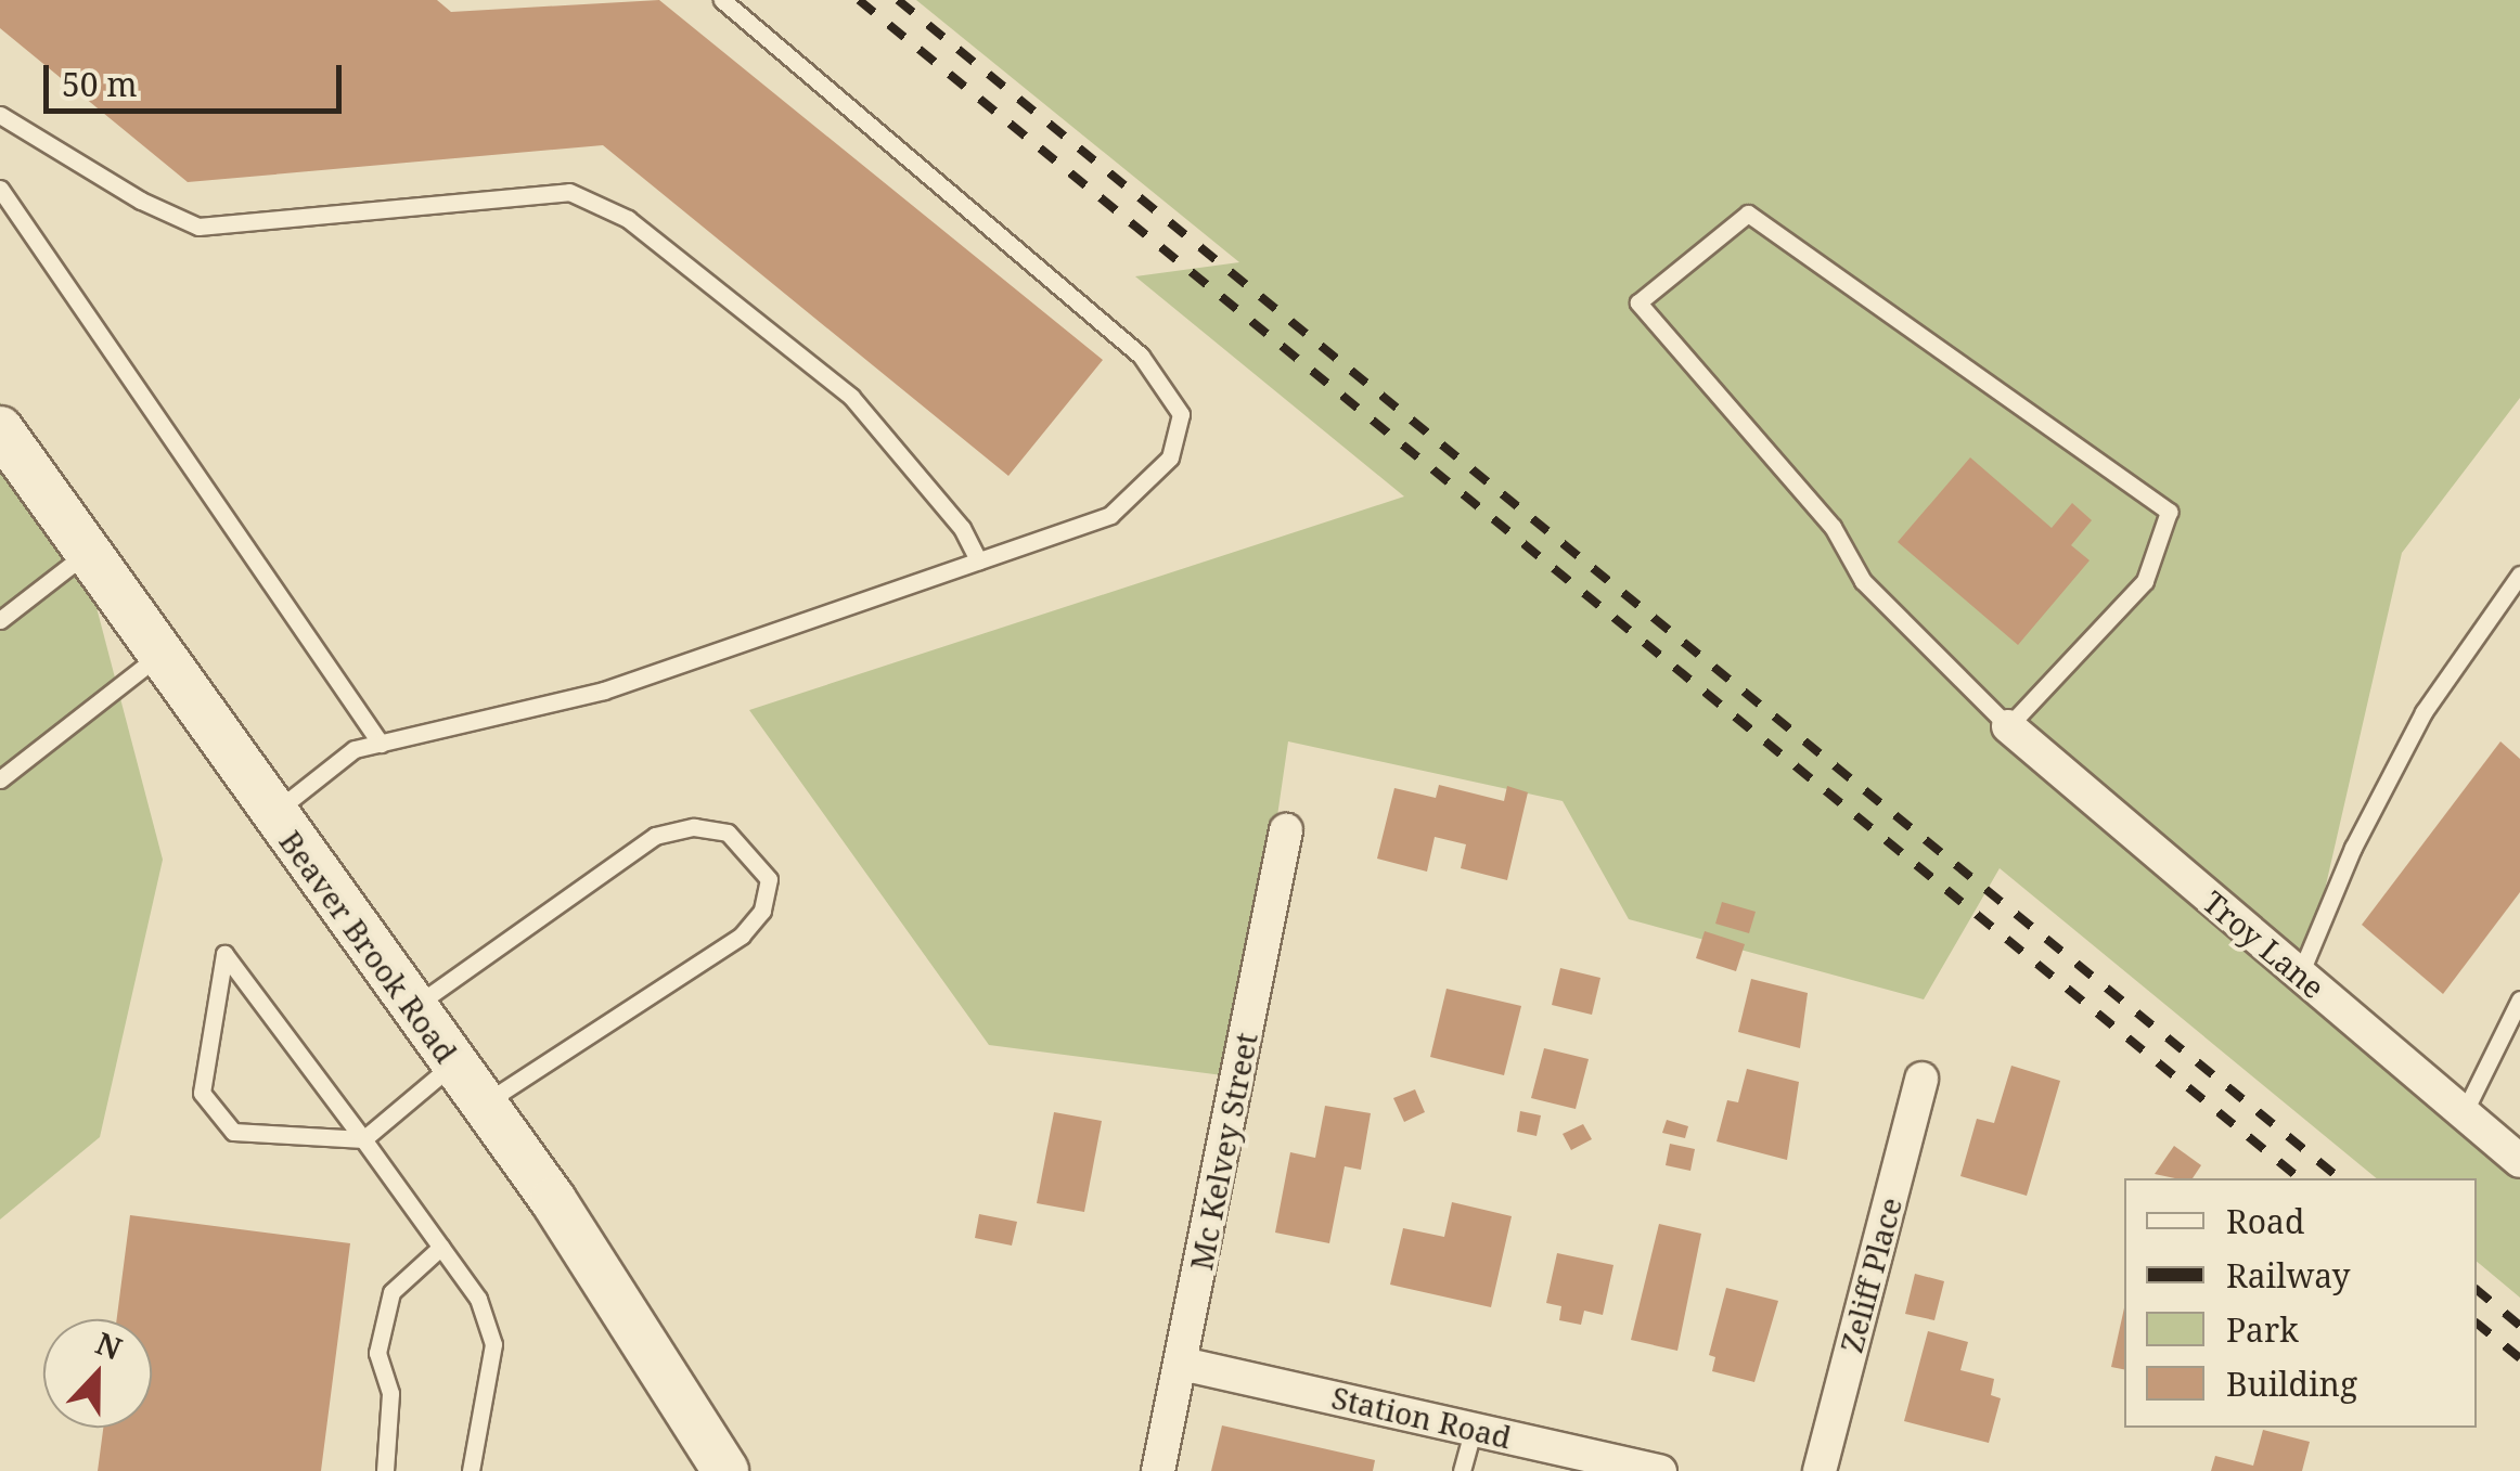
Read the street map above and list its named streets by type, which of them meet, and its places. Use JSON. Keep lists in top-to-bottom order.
{
  "streets": {
    "street": [
      "Troy Lane",
      "Beaver Brook Road",
      "Mc Kelvey Street",
      "Zeliff Place",
      "Station Road"
    ]
  },
  "crossings": [
    ["Mc Kelvey Street", "Station Road"]
  ],
  "legend": [
    "Road",
    "Railway",
    "Park",
    "Building"
  ],
  "scale_bar": "50 m",
  "north": "top"
}
